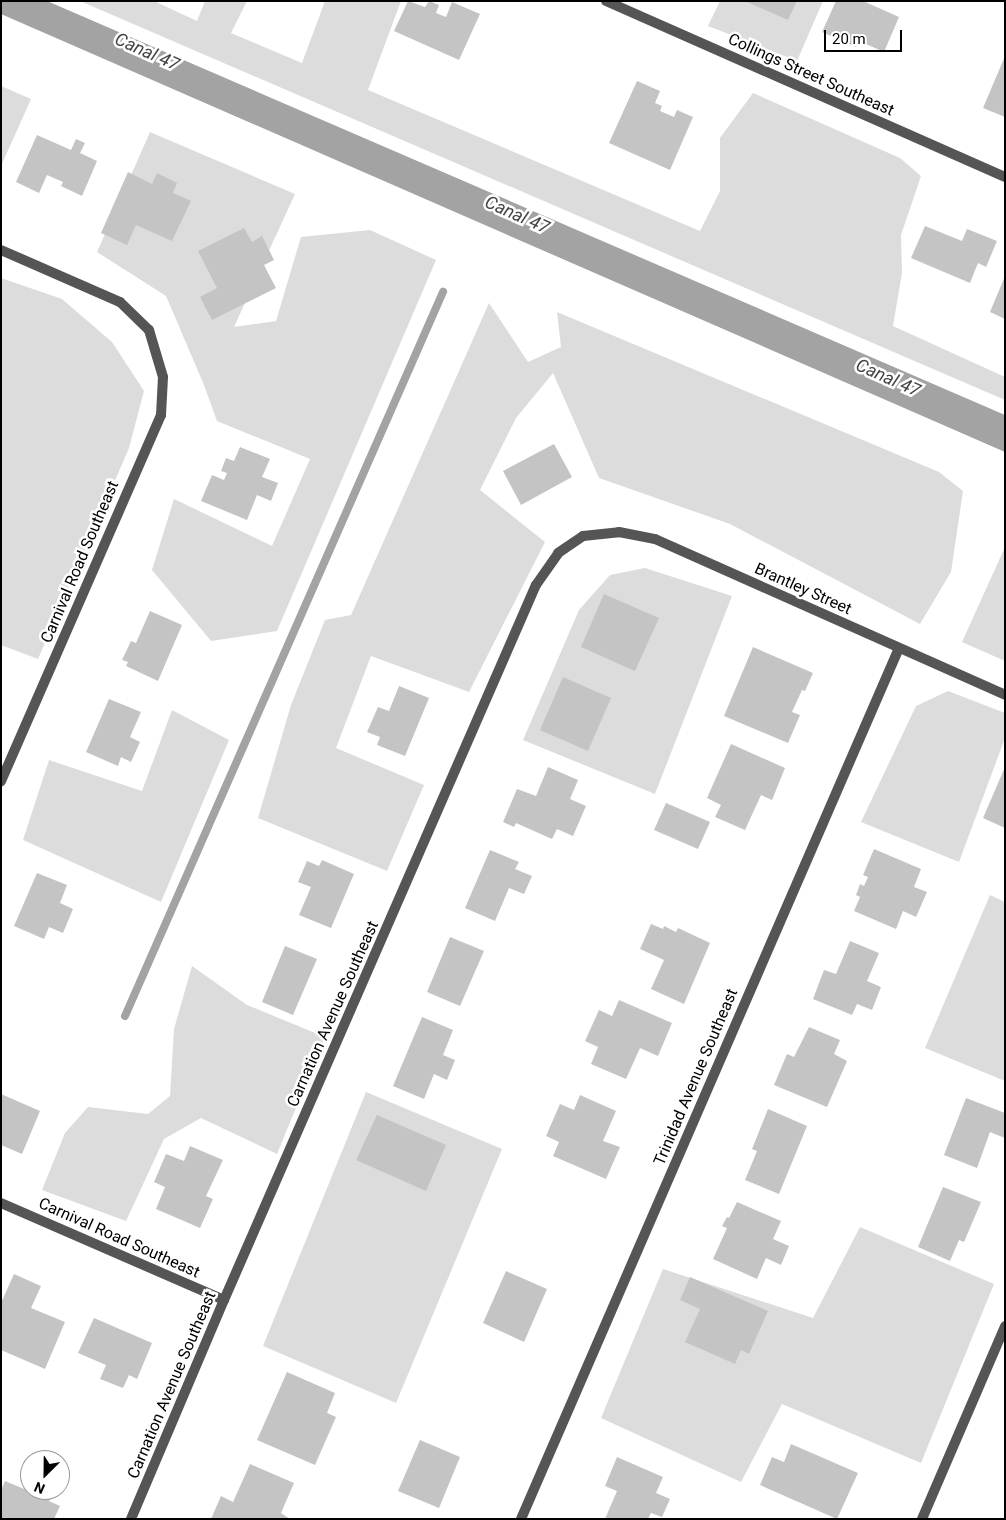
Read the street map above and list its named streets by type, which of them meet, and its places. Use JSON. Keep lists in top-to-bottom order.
{
  "streets": {
    "street": [
      "Collings Street Southeast",
      "Carnival Road Southeast",
      "Brantley Street",
      "Carnation Avenue Southeast",
      "Trinidad Avenue Southeast"
    ]
  },
  "crossings": [
    ["Carnival Road Southeast", "Carnation Avenue Southeast"],
    ["Brantley Street", "Carnation Avenue Southeast"],
    ["Brantley Street", "Trinidad Avenue Southeast"]
  ],
  "water": ["Canal 47"],
  "scale_bar": "20 m",
  "north": "bottom left"
}
